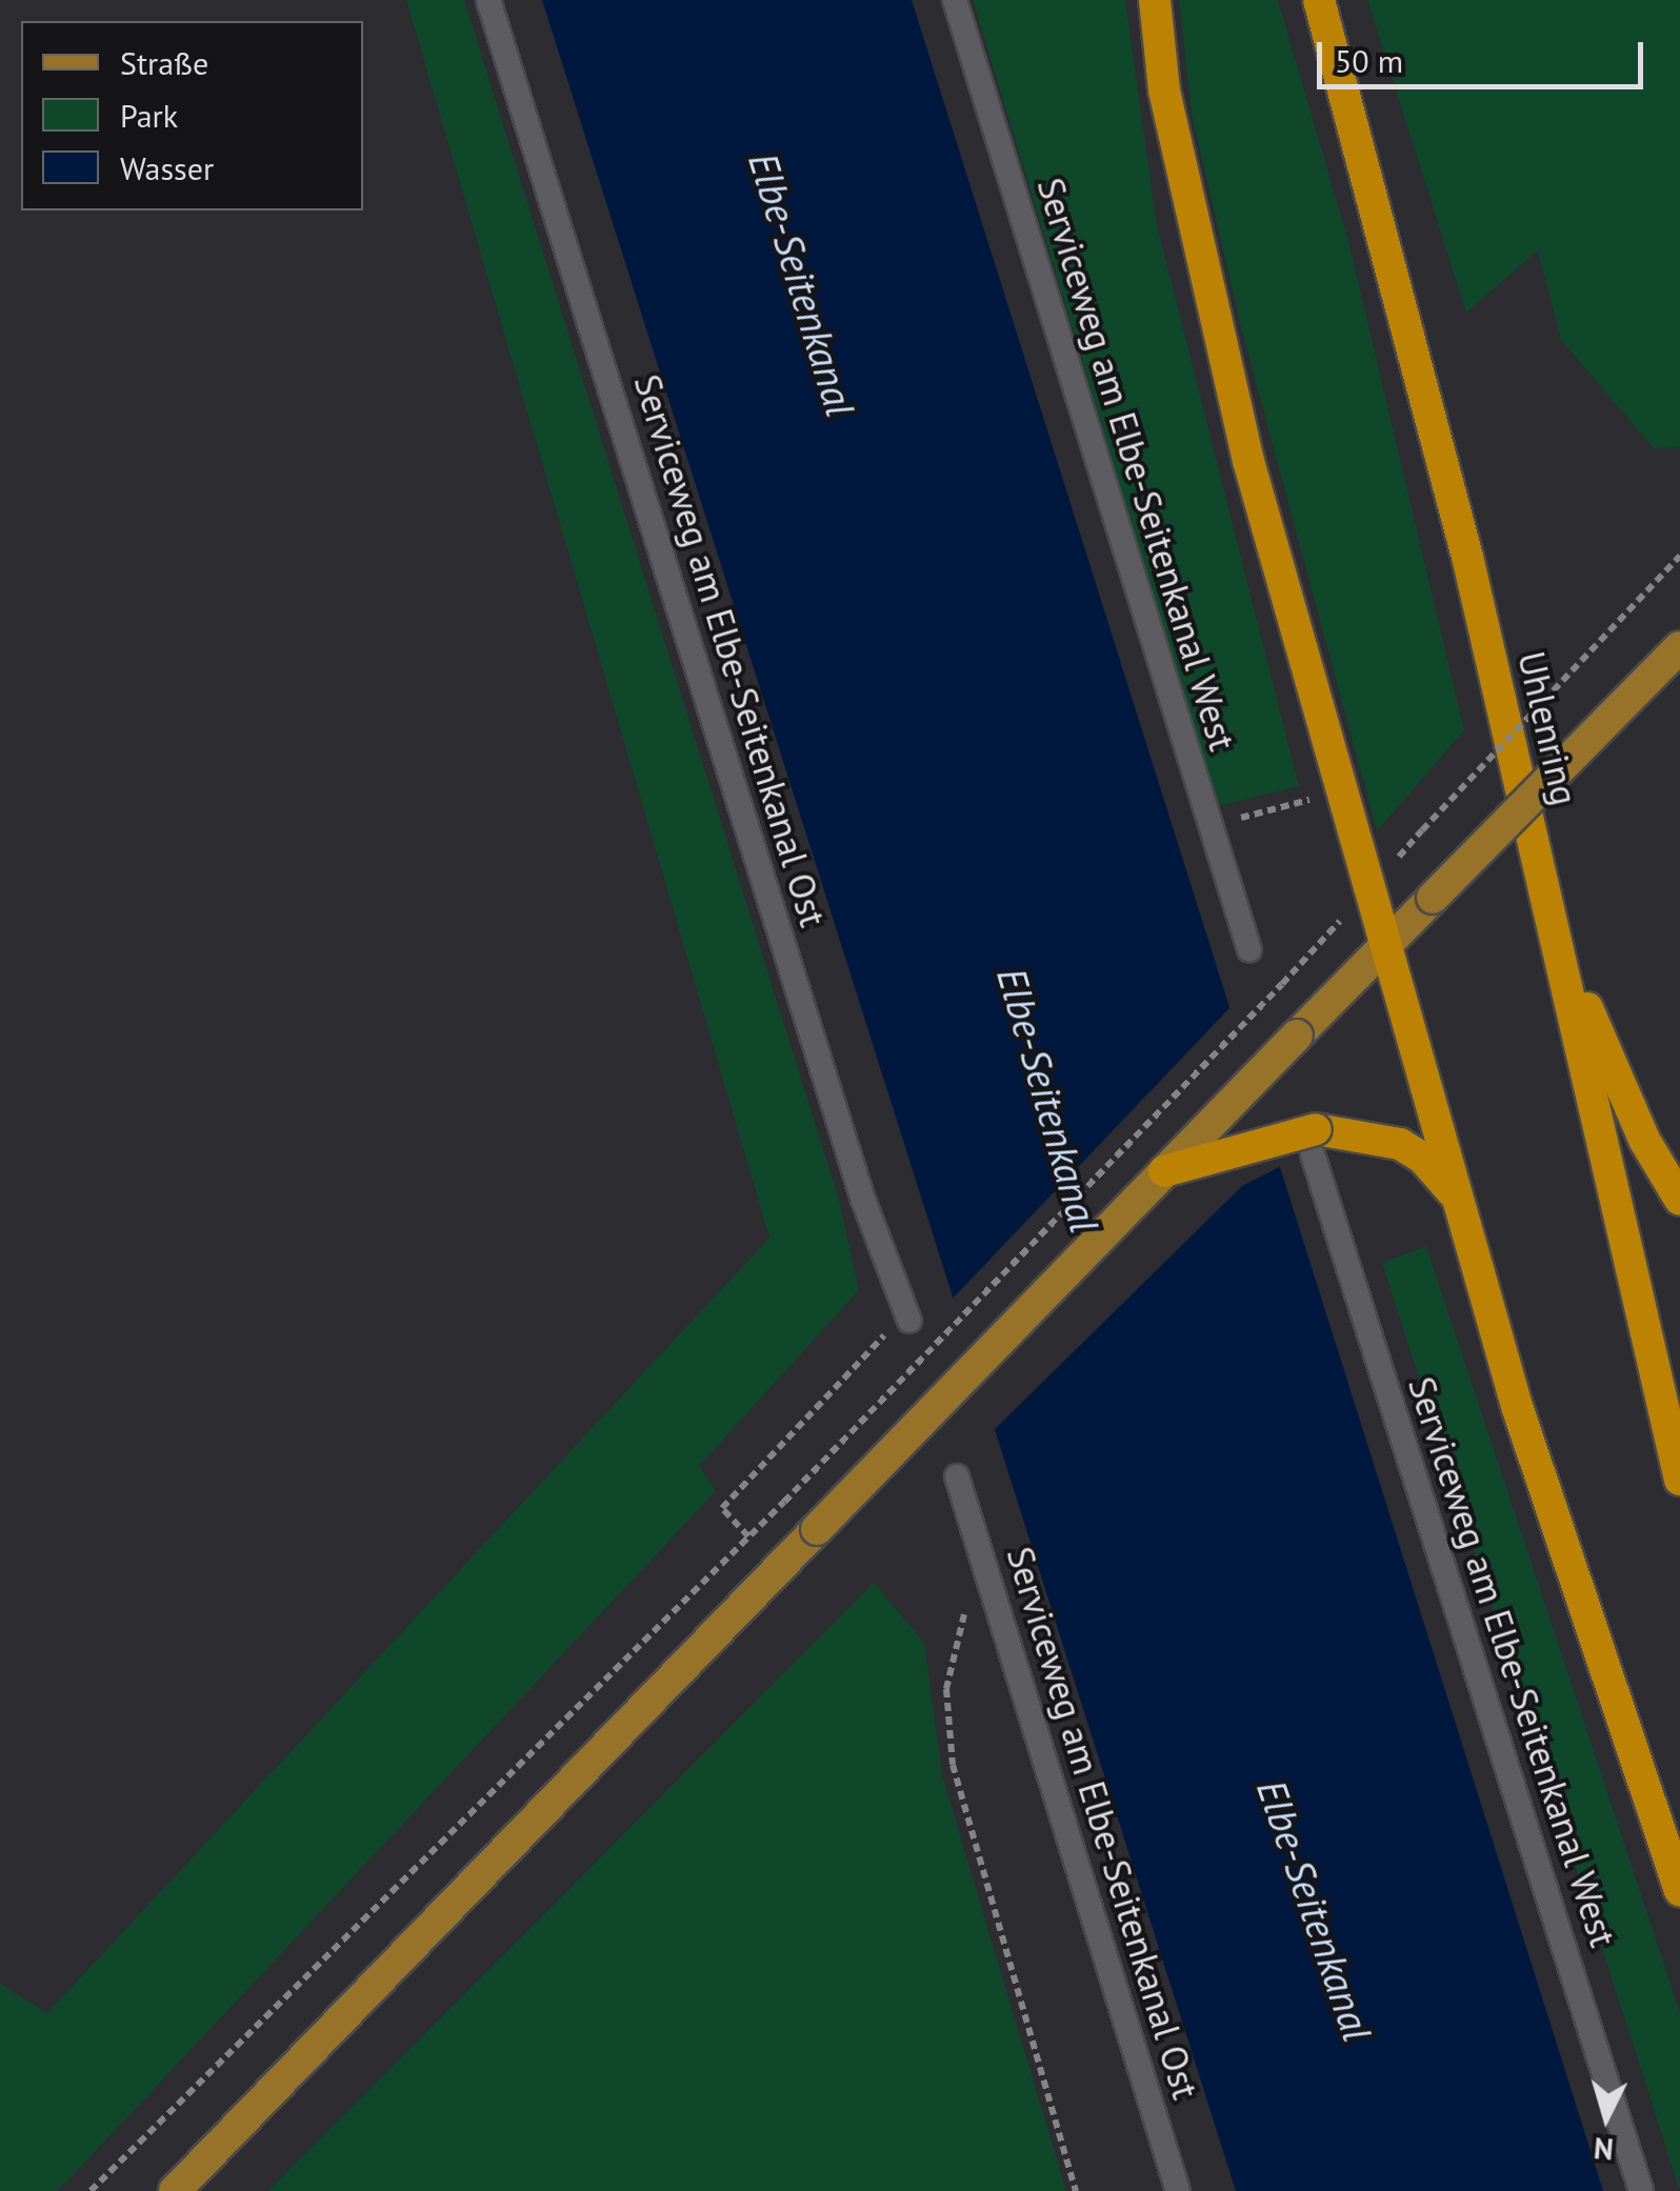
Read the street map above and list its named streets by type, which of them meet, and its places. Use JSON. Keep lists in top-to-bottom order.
{
  "streets": {
    "highway": ["Uhlenring"],
    "lane": ["Serviceweg am Elbe-Seitenkanal West", "Serviceweg am Elbe-Seitenkanal Ost"]
  },
  "water": ["Elbe-Seitenkanal"],
  "legend": ["Straße", "Park", "Wasser"],
  "scale_bar": "50 m",
  "north": "bottom"
}
